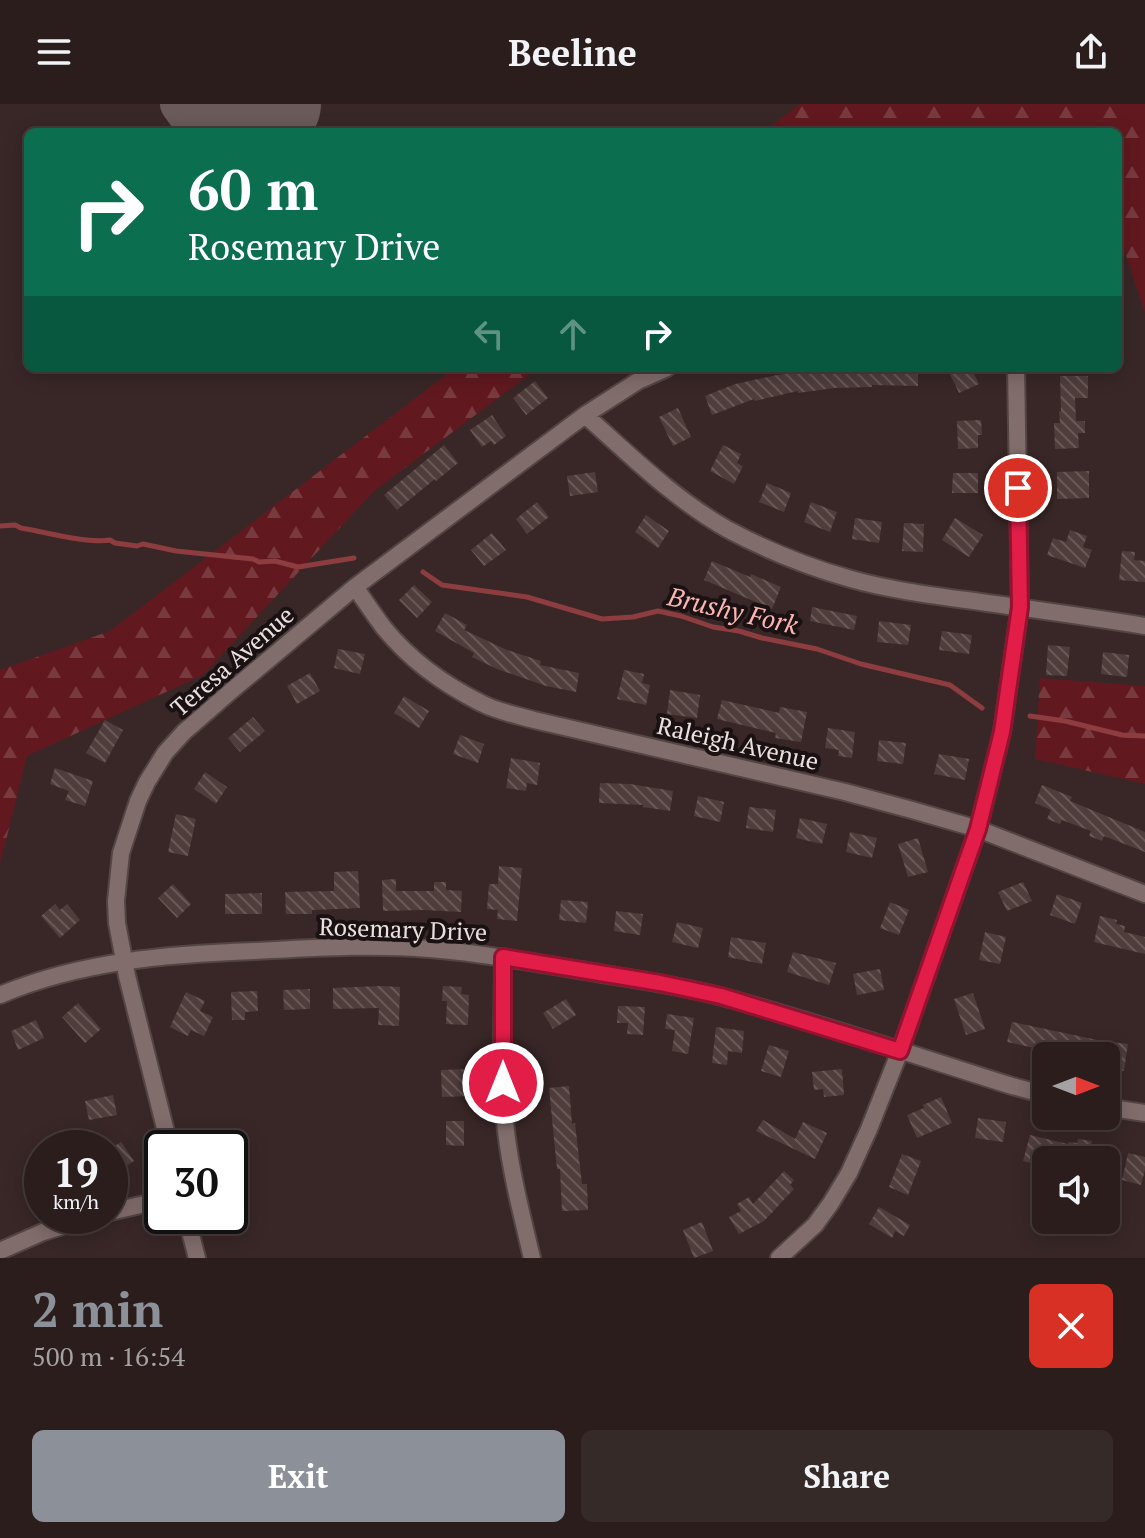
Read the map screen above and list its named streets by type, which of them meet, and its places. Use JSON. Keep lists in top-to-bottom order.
{
  "streets": {
    "street": ["Teresa Avenue", "Raleigh Avenue", "Rosemary Drive"]
  },
  "crossings": [
    ["Teresa Avenue", "Raleigh Avenue"],
    ["Teresa Avenue", "Rosemary Drive"]
  ],
  "water": ["Brushy Fork"],
  "north": "right",
  "page": {
    "header": "Beeline",
    "turn": ["60 m", "Rosemary Drive"],
    "speed": "19 km/h",
    "limit": "30",
    "heading": ["2 min", "500 m · 16:54"],
    "buttons": ["Exit", "Share"]
  }
}
